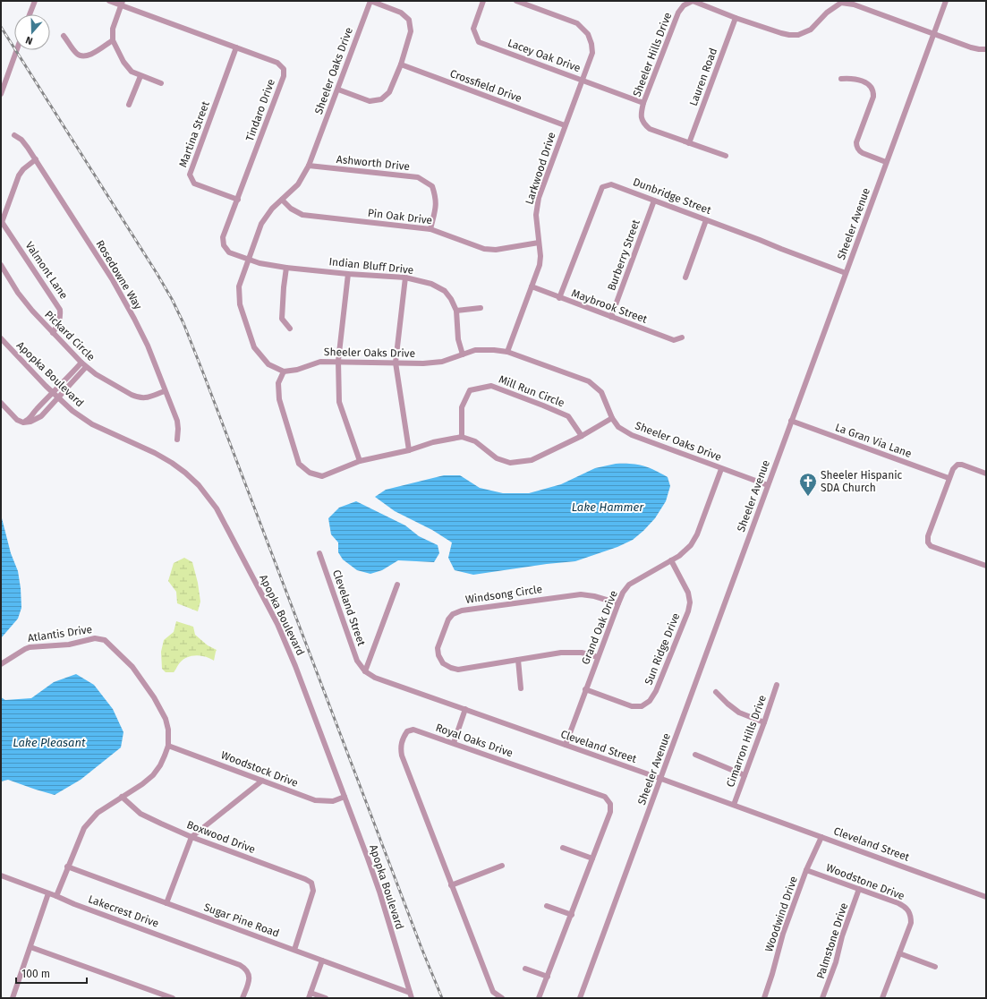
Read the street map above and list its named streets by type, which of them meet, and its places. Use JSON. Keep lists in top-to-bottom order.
{
  "streets": {
    "street": [
      "Sheeler Hills Drive",
      "Lacey Oak Drive",
      "Sheeler Oaks Drive",
      "Lauren Road",
      "Crossfield Drive",
      "Tindaro Drive",
      "Martina Street",
      "Ashworth Drive",
      "Larkwood Drive",
      "Dunbridge Street",
      "Pin Oak Drive",
      "Sheeler Avenue",
      "Burberry Street",
      "Indian Bluff Drive",
      "Valmont Lane",
      "Rosedowne Way",
      "Maybrook Street",
      "Pickard Circle",
      "Apopka Boulevard",
      "Mill Run Circle",
      "La Gran Via Lane",
      "Windsong Circle",
      "Cleveland Street",
      "Grand Oak Drive",
      "Atlantis Drive",
      "Sun Ridge Drive",
      "Royal Oaks Drive",
      "Cimarron Hills Drive",
      "Woodstock Drive",
      "Boxwood Drive",
      "Woodstone Drive",
      "Lakecrest Drive",
      "Woodwind Drive",
      "Sugar Pine Road",
      "Palmstone Drive"
    ]
  },
  "crossings": [
    ["Sheeler Hills Drive", "Lacey Oak Drive"],
    ["Sheeler Hills Drive", "Lauren Road"],
    ["Sheeler Hills Drive", "Sheeler Avenue"],
    ["Lacey Oak Drive", "Larkwood Drive"],
    ["Sheeler Oaks Drive", "Tindaro Drive"],
    ["Sheeler Oaks Drive", "Ashworth Drive"],
    ["Sheeler Oaks Drive", "Larkwood Drive"],
    ["Sheeler Oaks Drive", "Pin Oak Drive"],
    ["Sheeler Oaks Drive", "Sheeler Avenue"],
    ["Sheeler Oaks Drive", "Indian Bluff Drive"],
    ["Sheeler Oaks Drive", "Grand Oak Drive"],
    ["Crossfield Drive", "Larkwood Drive"],
    ["Tindaro Drive", "Martina Street"],
    ["Tindaro Drive", "Indian Bluff Drive"],
    ["Ashworth Drive", "Pin Oak Drive"],
    ["Larkwood Drive", "Pin Oak Drive"],
    ["Larkwood Drive", "Maybrook Street"],
    ["Dunbridge Street", "Sheeler Avenue"],
    ["Dunbridge Street", "Burberry Street"],
    ["Dunbridge Street", "Maybrook Street"],
    ["Sheeler Avenue", "La Gran Via Lane"],
    ["Sheeler Avenue", "Cleveland Street"],
    ["Burberry Street", "Maybrook Street"],
    ["Valmont Lane", "Pickard Circle"],
    ["Rosedowne Way", "Pickard Circle"],
    ["Apopka Boulevard", "Woodstock Drive"],
    ["Apopka Boulevard", "Sugar Pine Road"],
    ["Windsong Circle", "Grand Oak Drive"],
    ["Cleveland Street", "Grand Oak Drive"],
    ["Cleveland Street", "Cimarron Hills Drive"],
    ["Cleveland Street", "Woodwind Drive"],
    ["Grand Oak Drive", "Sun Ridge Drive"],
    ["Atlantis Drive", "Woodstock Drive"],
    ["Atlantis Drive", "Boxwood Drive"],
    ["Atlantis Drive", "Lakecrest Drive"],
    ["Atlantis Drive", "Sugar Pine Road"],
    ["Boxwood Drive", "Sugar Pine Road"],
    ["Woodstone Drive", "Woodwind Drive"],
    ["Woodstone Drive", "Palmstone Drive"]
  ],
  "water": ["Lake Hammer", "Lake Pleasant"],
  "places": {
    "church": ["Sheeler Hispanic SDA Church"]
  },
  "scale_bar": "100 m",
  "north": "bottom"
}
